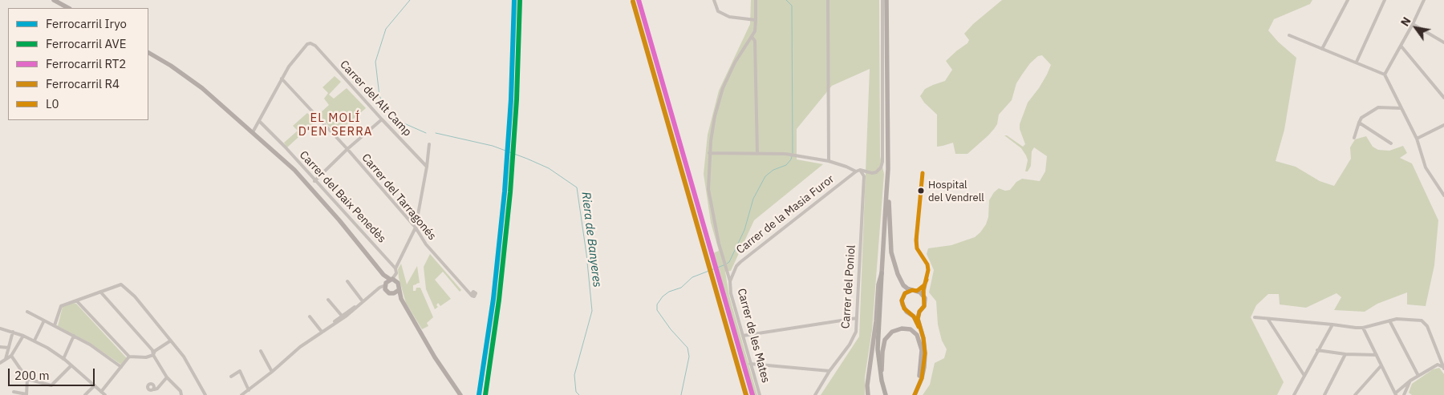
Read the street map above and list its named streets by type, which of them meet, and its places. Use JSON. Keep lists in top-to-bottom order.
{
  "streets": {
    "street": [
      "Carrer del Alt Camp",
      "Carrer del Baix Penedès",
      "Carrer del Tarragonés",
      "Carrer de la Masia Furor",
      "Carrer del Poniol",
      "Carrer de les Mates"
    ]
  },
  "crossings": [
    ["Carrer del Alt Camp", "Carrer del Tarragonés"],
    ["Carrer de la Masia Furor", "Carrer del Poniol"],
    ["Carrer de la Masia Furor", "Carrer de les Mates"]
  ],
  "districts": ["EL MOLÍ D'EN SERRA"],
  "water": ["Riera de Banyeres"],
  "places": ["Hospital del Vendrell"],
  "lines": [
    "rail line Iryo",
    "rail line AVE",
    "rail line RT2",
    "rail line R4",
    "transit line L0"
  ],
  "legend": [
    "Ferrocarril Iryo",
    "Ferrocarril AVE",
    "Ferrocarril RT2",
    "Ferrocarril R4",
    "L0"
  ],
  "scale_bar": "200 m",
  "north": "top left"
}
